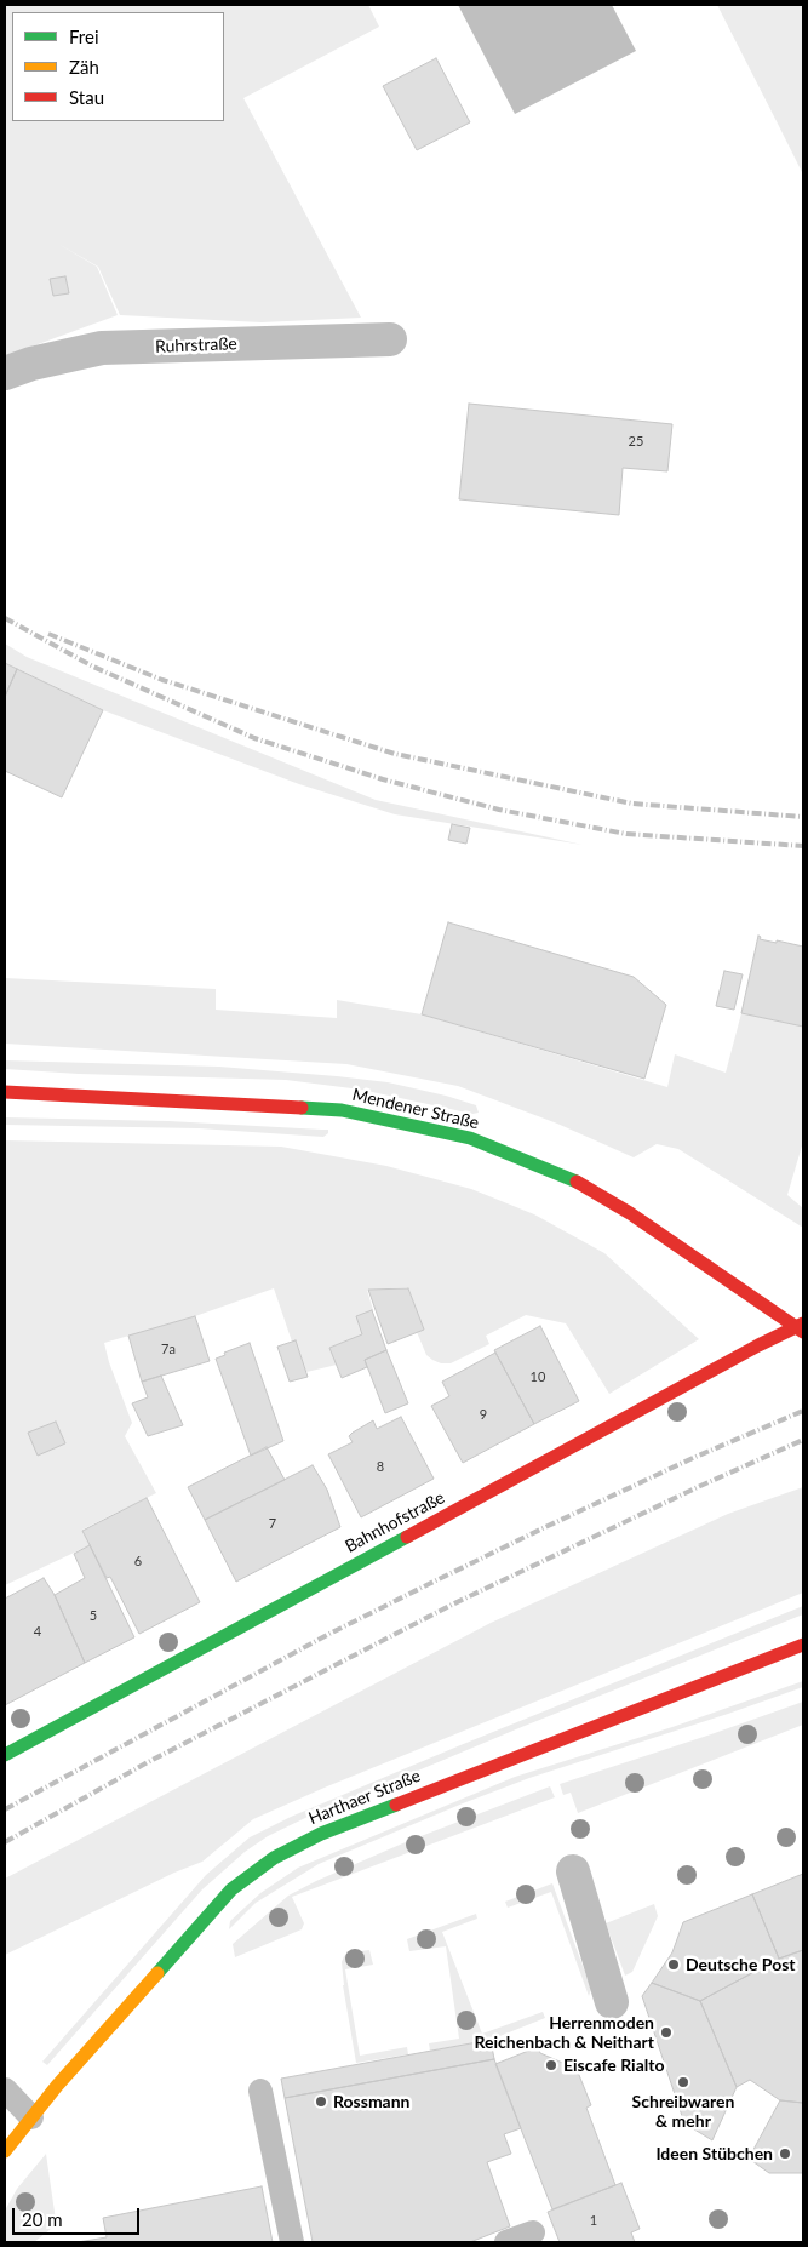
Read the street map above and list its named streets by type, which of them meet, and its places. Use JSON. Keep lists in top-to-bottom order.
{
  "streets": {
    "street": [
      "Ruhrstraße",
      "Mendener Straße",
      "Bahnhofstraße",
      "Harthaer Straße"
    ]
  },
  "places": [
    "Deutsche Post",
    "Herrenmoden Reichenbach & Neithart",
    "Eiscafe Rialto",
    "Schreibwaren & mehr",
    "Rossmann",
    "Ideen Stübchen"
  ],
  "house_numbers": [
    "25",
    "7a",
    "10",
    "9",
    "8",
    "7",
    "6",
    "5",
    "4",
    "1"
  ],
  "legend": ["Frei", "Zäh", "Stau"],
  "scale_bar": "20 m"
}
